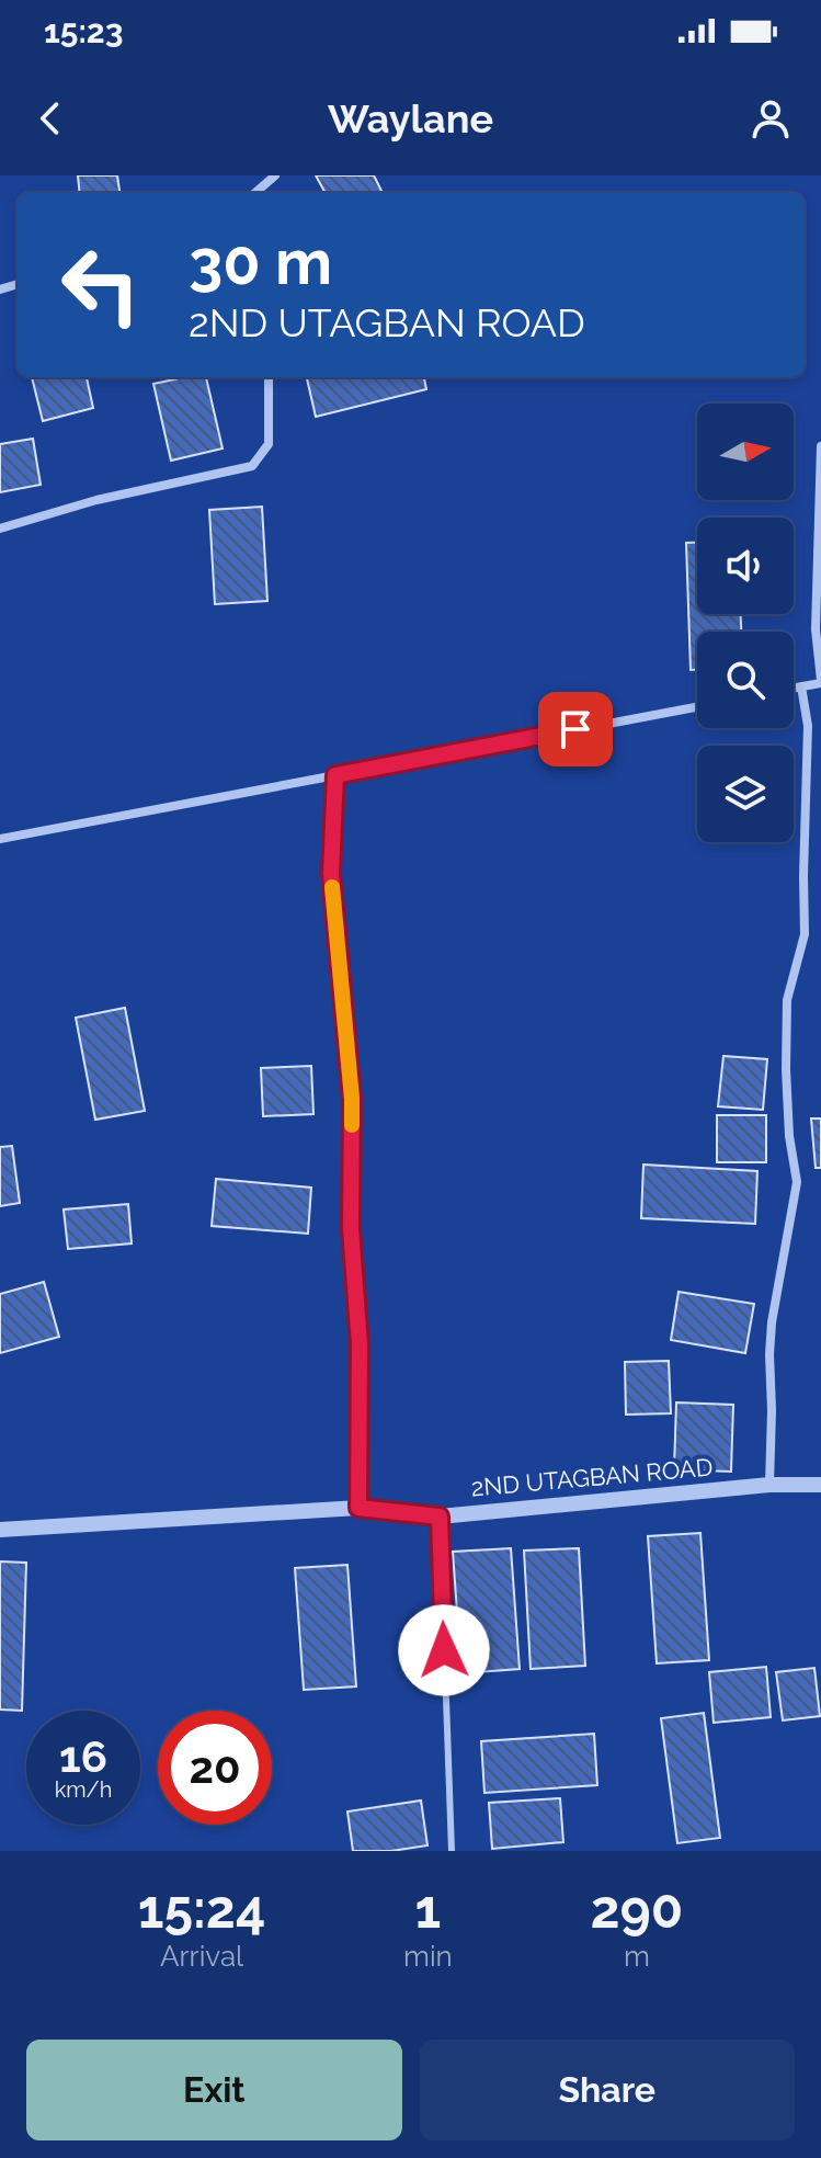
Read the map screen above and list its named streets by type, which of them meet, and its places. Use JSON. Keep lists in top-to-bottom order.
{
  "streets": {
    "street": ["2ND UTAGBAN ROAD"]
  },
  "north": "right",
  "page": {
    "status": "15:23",
    "header": "Waylane",
    "turn": ["30 m", "2ND UTAGBAN ROAD"],
    "speed": "16 km/h",
    "limit": "20",
    "eta": [
      "15:24",
      "Arrival",
      "1",
      "min",
      "290",
      "m"
    ],
    "buttons": ["Exit", "Share"]
  }
}
